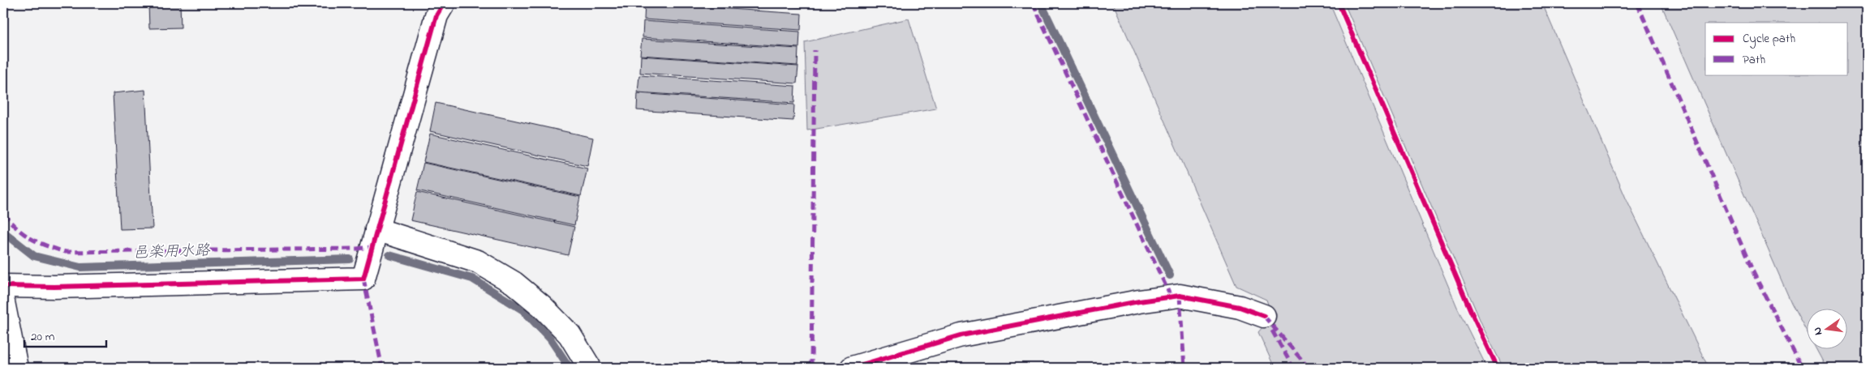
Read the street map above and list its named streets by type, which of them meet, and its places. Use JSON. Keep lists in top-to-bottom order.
{
  "water": ["邑楽用水路"],
  "legend": ["Cycle path", "Path"],
  "scale_bar": "20 m",
  "north": "left"
}
